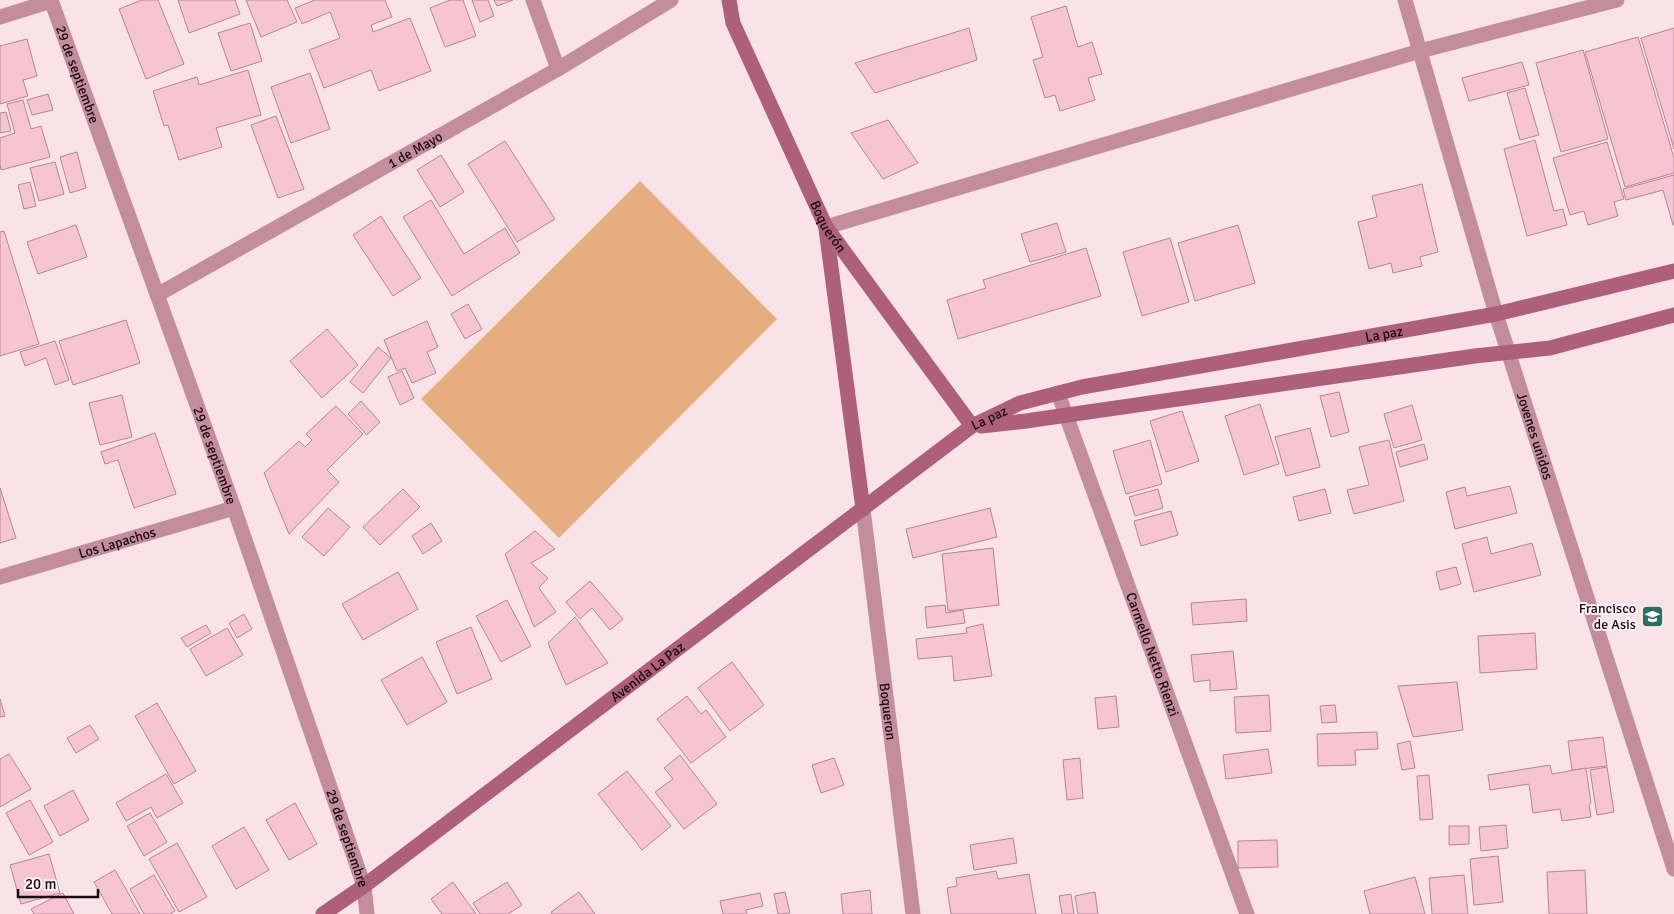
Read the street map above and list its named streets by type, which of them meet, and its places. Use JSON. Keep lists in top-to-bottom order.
{
  "streets": {
    "street": [
      "29 de septiembre",
      "1 de Mayo",
      "Boquerón",
      "La paz",
      "Jovenes unidos",
      "Los Lapachos",
      "Carmello Netto Rienzi",
      "Avenida La Paz",
      "Boqueron"
    ]
  },
  "crossings": [
    ["29 de septiembre", "1 de Mayo"],
    ["29 de septiembre", "Los Lapachos"],
    ["29 de septiembre", "Avenida La Paz"],
    ["Boquerón", "La paz"],
    ["Boquerón", "Avenida La Paz"],
    ["La paz", "Jovenes unidos"],
    ["La paz", "Carmello Netto Rienzi"],
    ["La paz", "Avenida La Paz"],
    ["Avenida La Paz", "Boqueron"]
  ],
  "places": {
    "school or university": ["Francisco de Asis"]
  },
  "scale_bar": "20 m"
}
